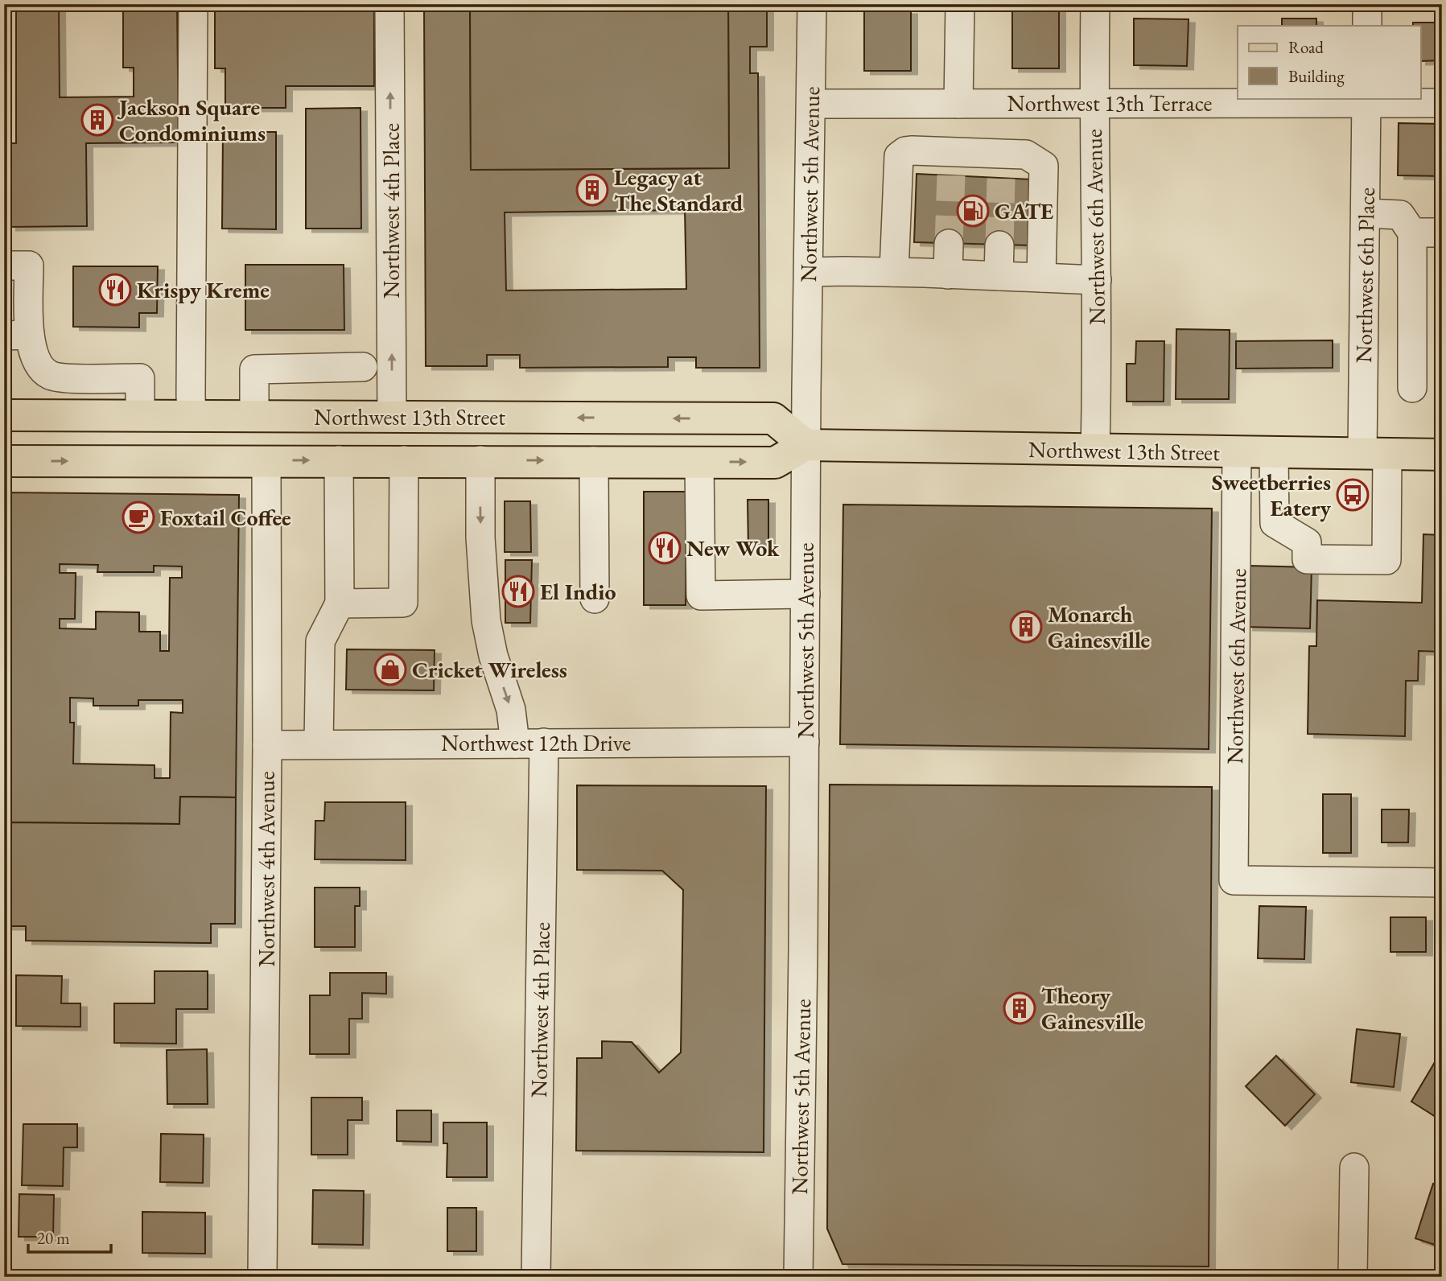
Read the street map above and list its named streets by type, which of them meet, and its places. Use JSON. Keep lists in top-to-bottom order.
{
  "streets": {
    "main road": ["Northwest 13th Street"],
    "street": [
      "Northwest 13th Terrace",
      "Northwest 5th Avenue",
      "Northwest 4th Place",
      "Northwest 6th Avenue",
      "Northwest 6th Place",
      "Northwest 12th Drive",
      "Northwest 4th Avenue"
    ]
  },
  "crossings": [
    ["Northwest 13th Terrace", "Northwest 5th Avenue"],
    ["Northwest 13th Terrace", "Northwest 6th Avenue"],
    ["Northwest 13th Terrace", "Northwest 6th Place"],
    ["Northwest 5th Avenue", "Northwest 13th Street"],
    ["Northwest 5th Avenue", "Northwest 12th Drive"],
    ["Northwest 4th Place", "Northwest 13th Street"],
    ["Northwest 4th Place", "Northwest 12th Drive"],
    ["Northwest 6th Avenue", "Northwest 13th Street"],
    ["Northwest 6th Place", "Northwest 13th Street"],
    ["Northwest 13th Street", "Northwest 4th Avenue"],
    ["Northwest 12th Drive", "Northwest 4th Avenue"]
  ],
  "places": {
    "building": [
      "Jackson Square Condominiums",
      "Legacy at The Standard",
      "Monarch Gainesville",
      "Theory Gainesville"
    ],
    "fuel station": ["GATE"],
    "restaurant": ["Krispy Kreme", "New Wok", "El Indio"],
    "bus stop": ["Sweetberries Eatery"],
    "cafe": ["Foxtail Coffee"],
    "shop": ["Cricket Wireless"]
  },
  "legend": ["Road", "Building"],
  "scale_bar": "20 m"
}
